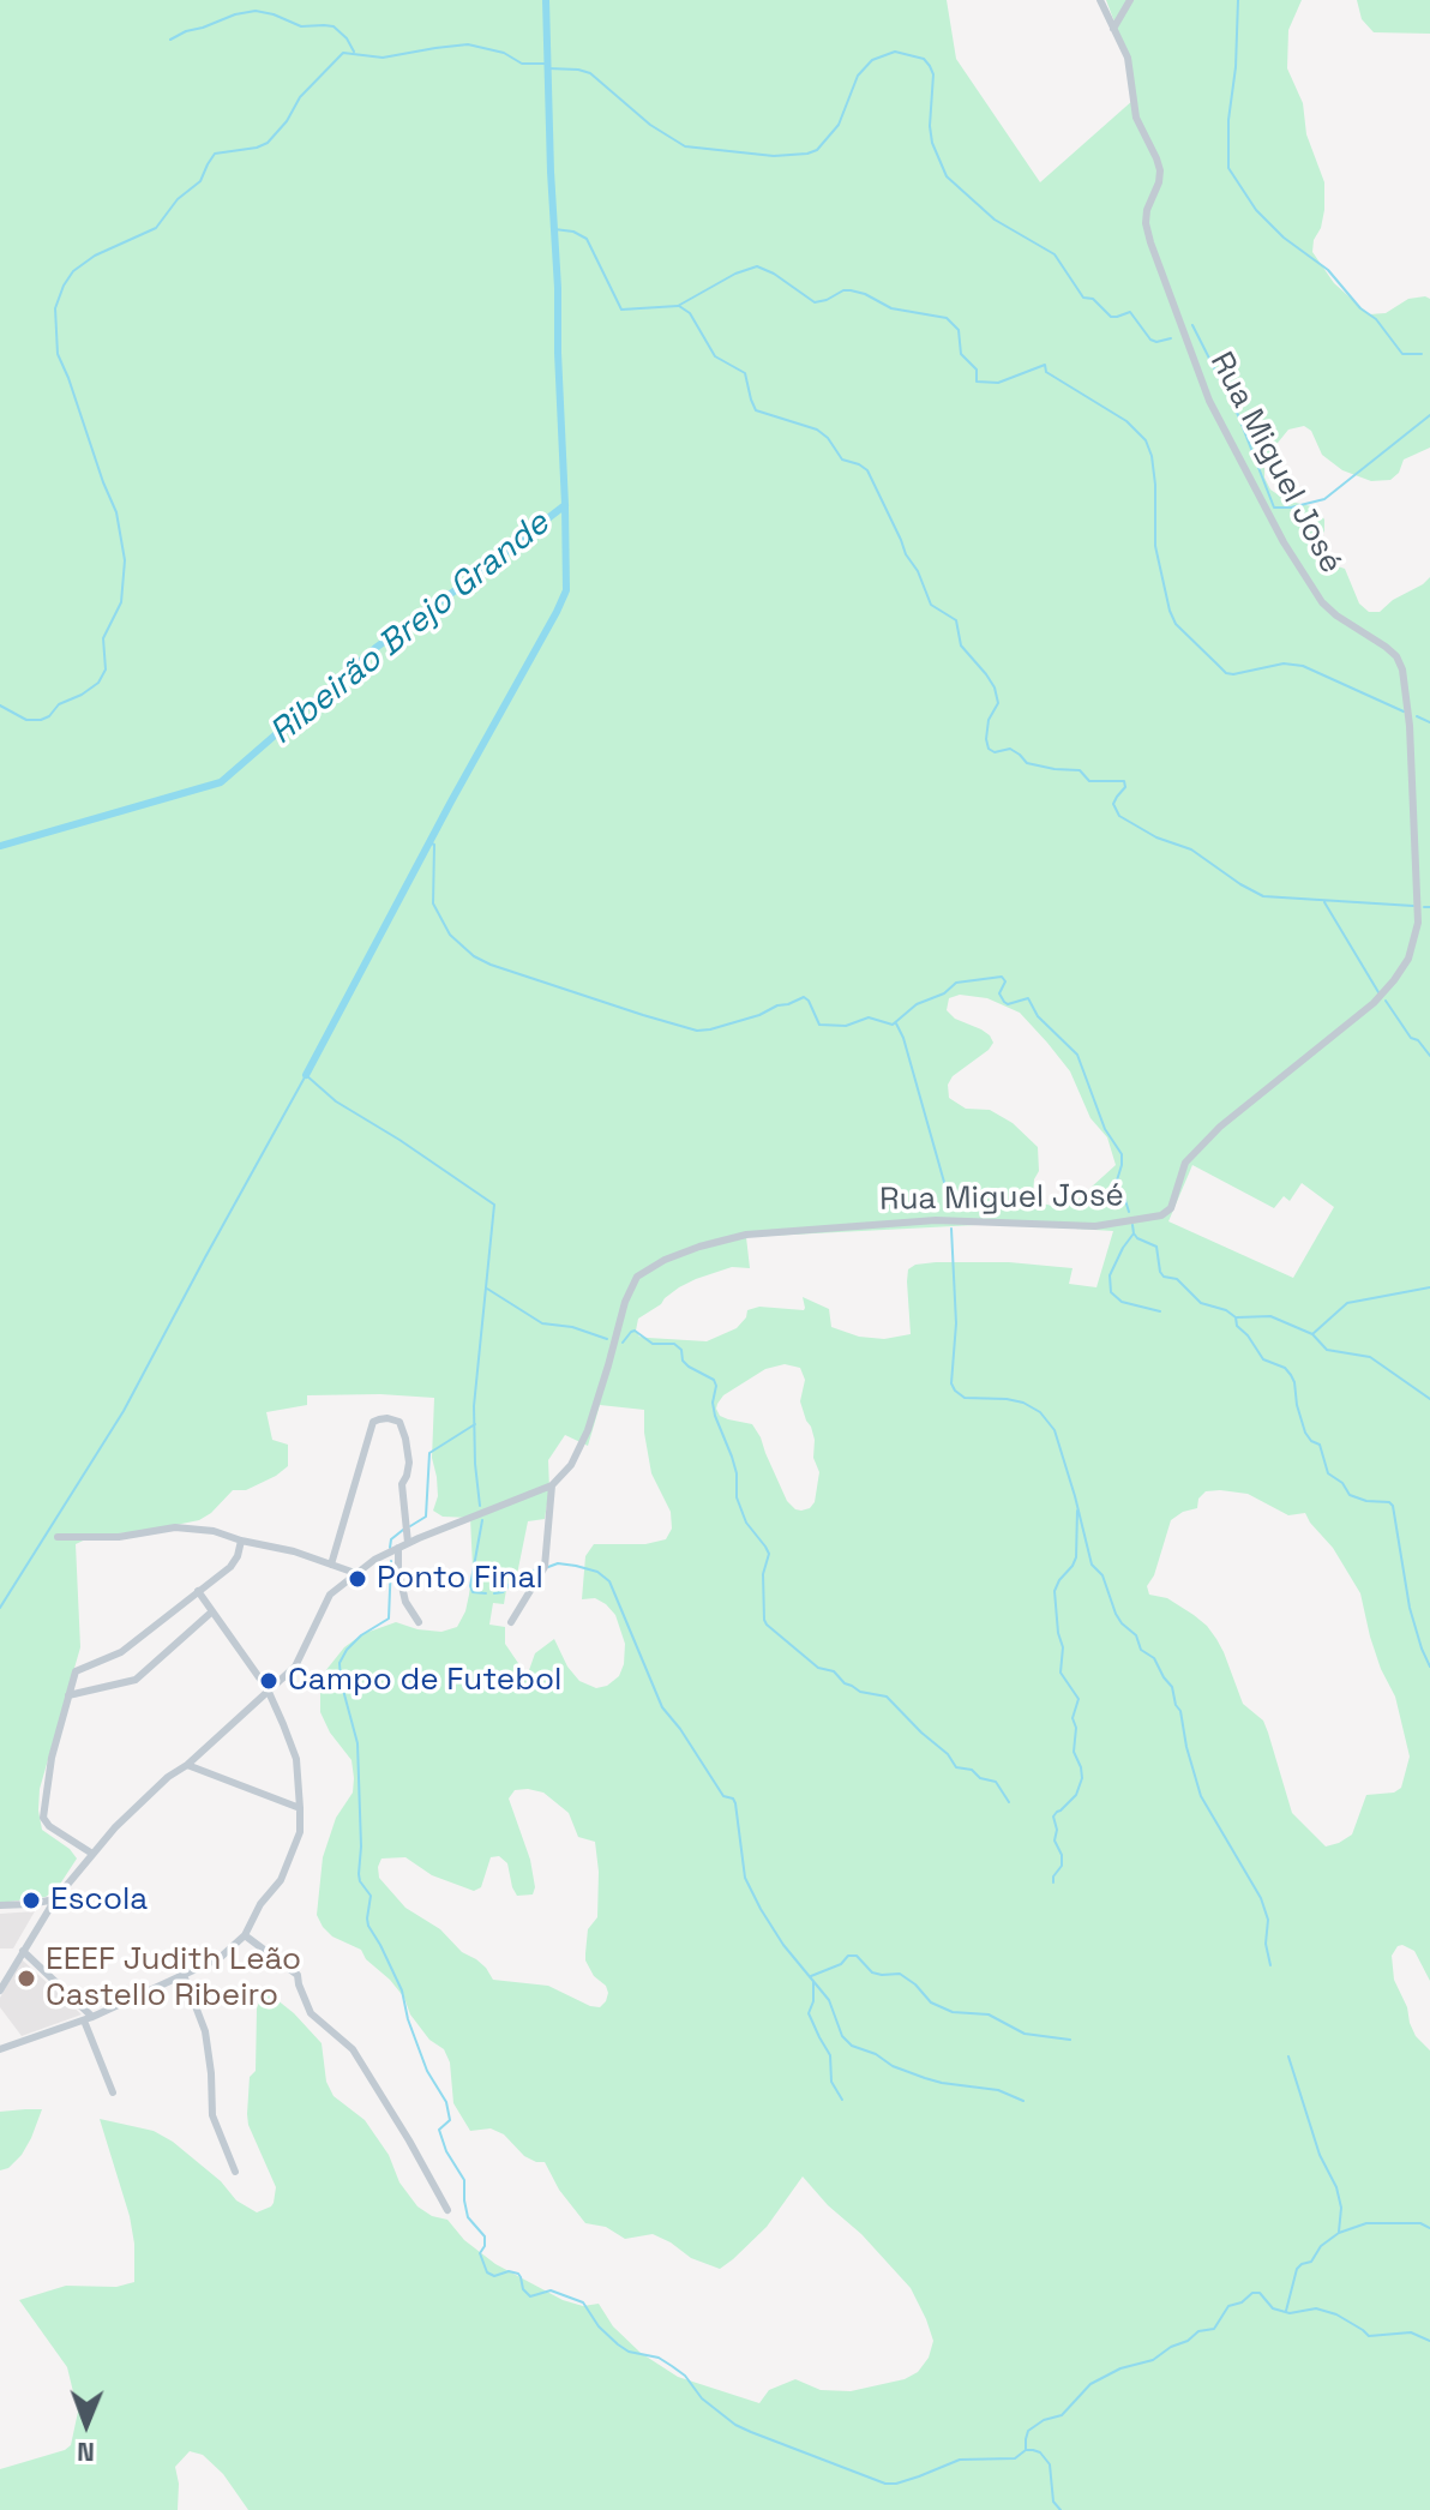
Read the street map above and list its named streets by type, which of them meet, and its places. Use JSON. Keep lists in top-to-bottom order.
{
  "streets": {
    "street": ["Rua Miguel José"]
  },
  "water": ["Ribeirão Brejo Grande"],
  "places": [
    "Ponto Final",
    "Campo de Futebol",
    "Escola",
    "EEEF Judith Leão Castello Ribeiro"
  ],
  "north": "bottom"
}
